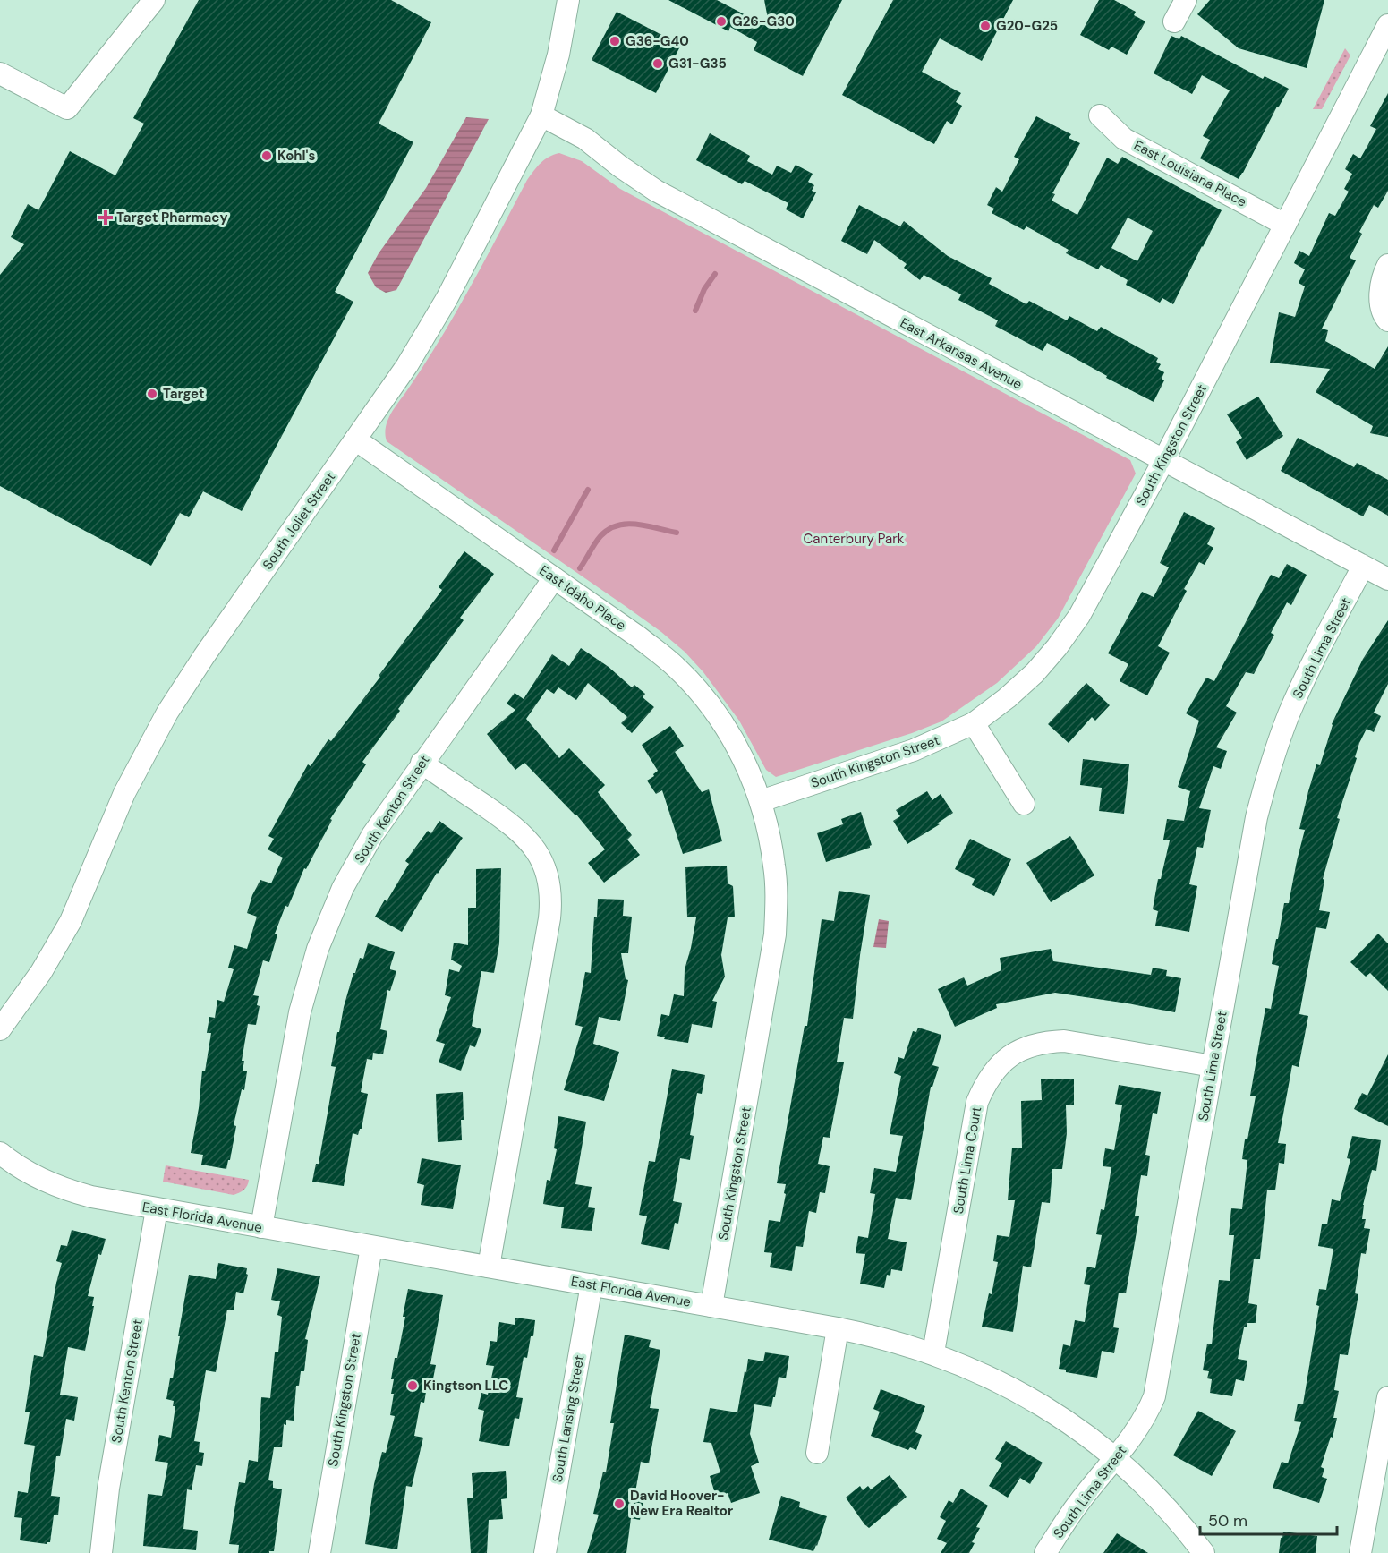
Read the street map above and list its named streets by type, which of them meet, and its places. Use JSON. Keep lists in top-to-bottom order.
{
  "streets": {
    "street": [
      "East Louisiana Place",
      "East Arkansas Avenue",
      "South Kingston Street",
      "South Joliet Street",
      "East Idaho Place",
      "South Lima Street",
      "South Kenton Street",
      "South Lima Court",
      "East Florida Avenue",
      "South Lansing Street"
    ]
  },
  "crossings": [
    ["East Louisiana Place", "South Kingston Street"],
    ["East Arkansas Avenue", "South Kingston Street"],
    ["East Arkansas Avenue", "South Joliet Street"],
    ["East Arkansas Avenue", "South Lima Street"],
    ["South Kingston Street", "East Idaho Place"],
    ["South Kingston Street", "East Florida Avenue"],
    ["South Joliet Street", "East Idaho Place"],
    ["East Idaho Place", "South Kenton Street"],
    ["South Lima Street", "South Lima Court"],
    ["South Lima Street", "East Florida Avenue"],
    ["South Kenton Street", "East Florida Avenue"],
    ["South Lima Court", "East Florida Avenue"],
    ["East Florida Avenue", "South Lansing Street"]
  ],
  "parks": ["Canterbury Park"],
  "places": {
    "other": [
      "G26-G30",
      "G20-G25",
      "G36-G40",
      "G31-G35",
      "Kohl's",
      "Target",
      "Kingtson LLC",
      "David Hoover- New Era Realtor"
    ],
    "health": ["Target Pharmacy"]
  },
  "scale_bar": "50 m"
}
